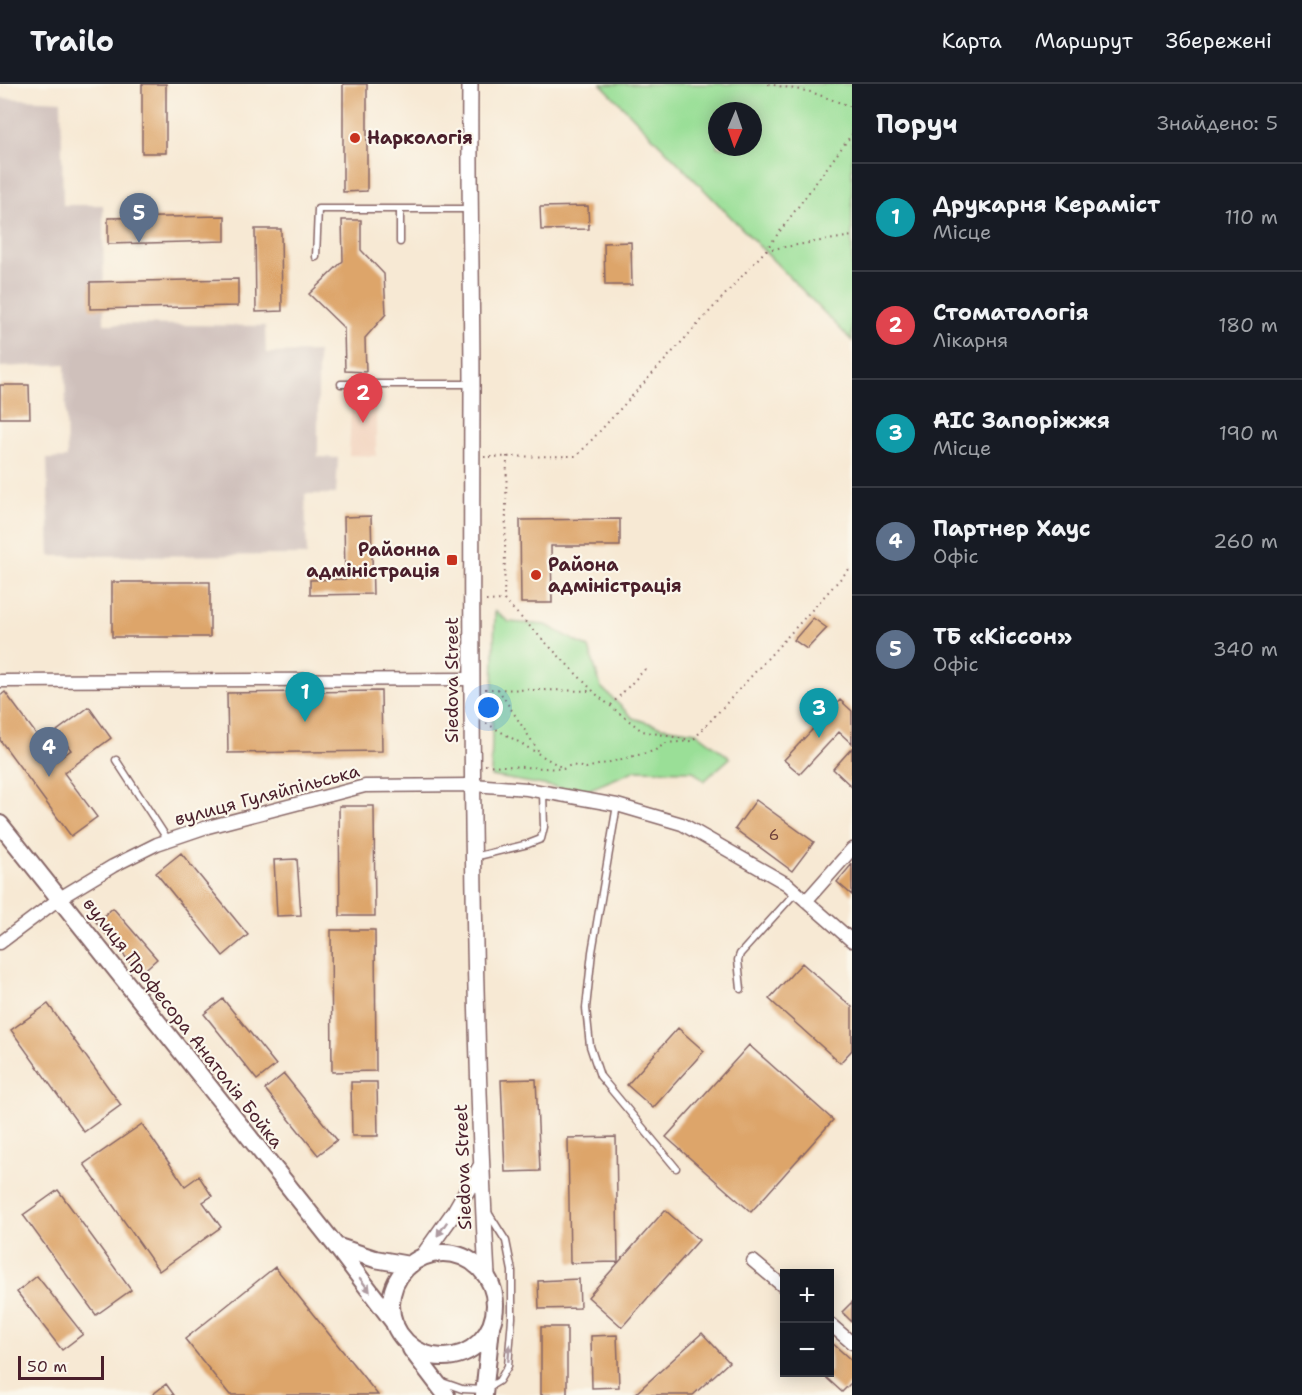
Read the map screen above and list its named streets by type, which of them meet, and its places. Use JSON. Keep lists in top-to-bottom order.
{
  "streets": {
    "main road": ["вулиця Професора Анатолія Бойка"],
    "street": ["Siedova Street", "вулиця Гуляйпільська"]
  },
  "crossings": [
    ["Siedova Street", "вулиця Гуляйпільська"],
    ["Siedova Street", "вулиця Професора Анатолія Бойка"],
    ["вулиця Гуляйпільська", "вулиця Професора Анатолія Бойка"]
  ],
  "places": {
    "other": ["Наркологія", "Района адміністрація"],
    "transit": ["Районна адміністрація"]
  },
  "house_numbers": ["6"],
  "scale_bar": "50 m",
  "north": "bottom",
  "page": {
    "header": "Trailo",
    "nav": ["Карта", "Маршрут", "Збережені"],
    "heading": ["Поруч", "Знайдено: 5"],
    "list": [
      {
        "mark": "1",
        "name": "Друкарня Кераміст",
        "note": "Місце",
        "value": "110 m"
      },
      {
        "mark": "2",
        "name": "Стоматологія",
        "note": "Лікарня",
        "value": "180 m"
      },
      {
        "mark": "3",
        "name": "АІС Запоріжжя",
        "note": "Місце",
        "value": "190 m"
      },
      {
        "mark": "4",
        "name": "Партнер Хаус",
        "note": "Офіс",
        "value": "260 m"
      },
      {
        "mark": "5",
        "name": "ТБ «Кіссон»",
        "note": "Офіс",
        "value": "340 m"
      }
    ],
    "pins": [
      "5",
      "2",
      "1",
      "3",
      "4"
    ],
    "map_buttons": ["+", "−"],
    "scale": "50 m"
  }
}
